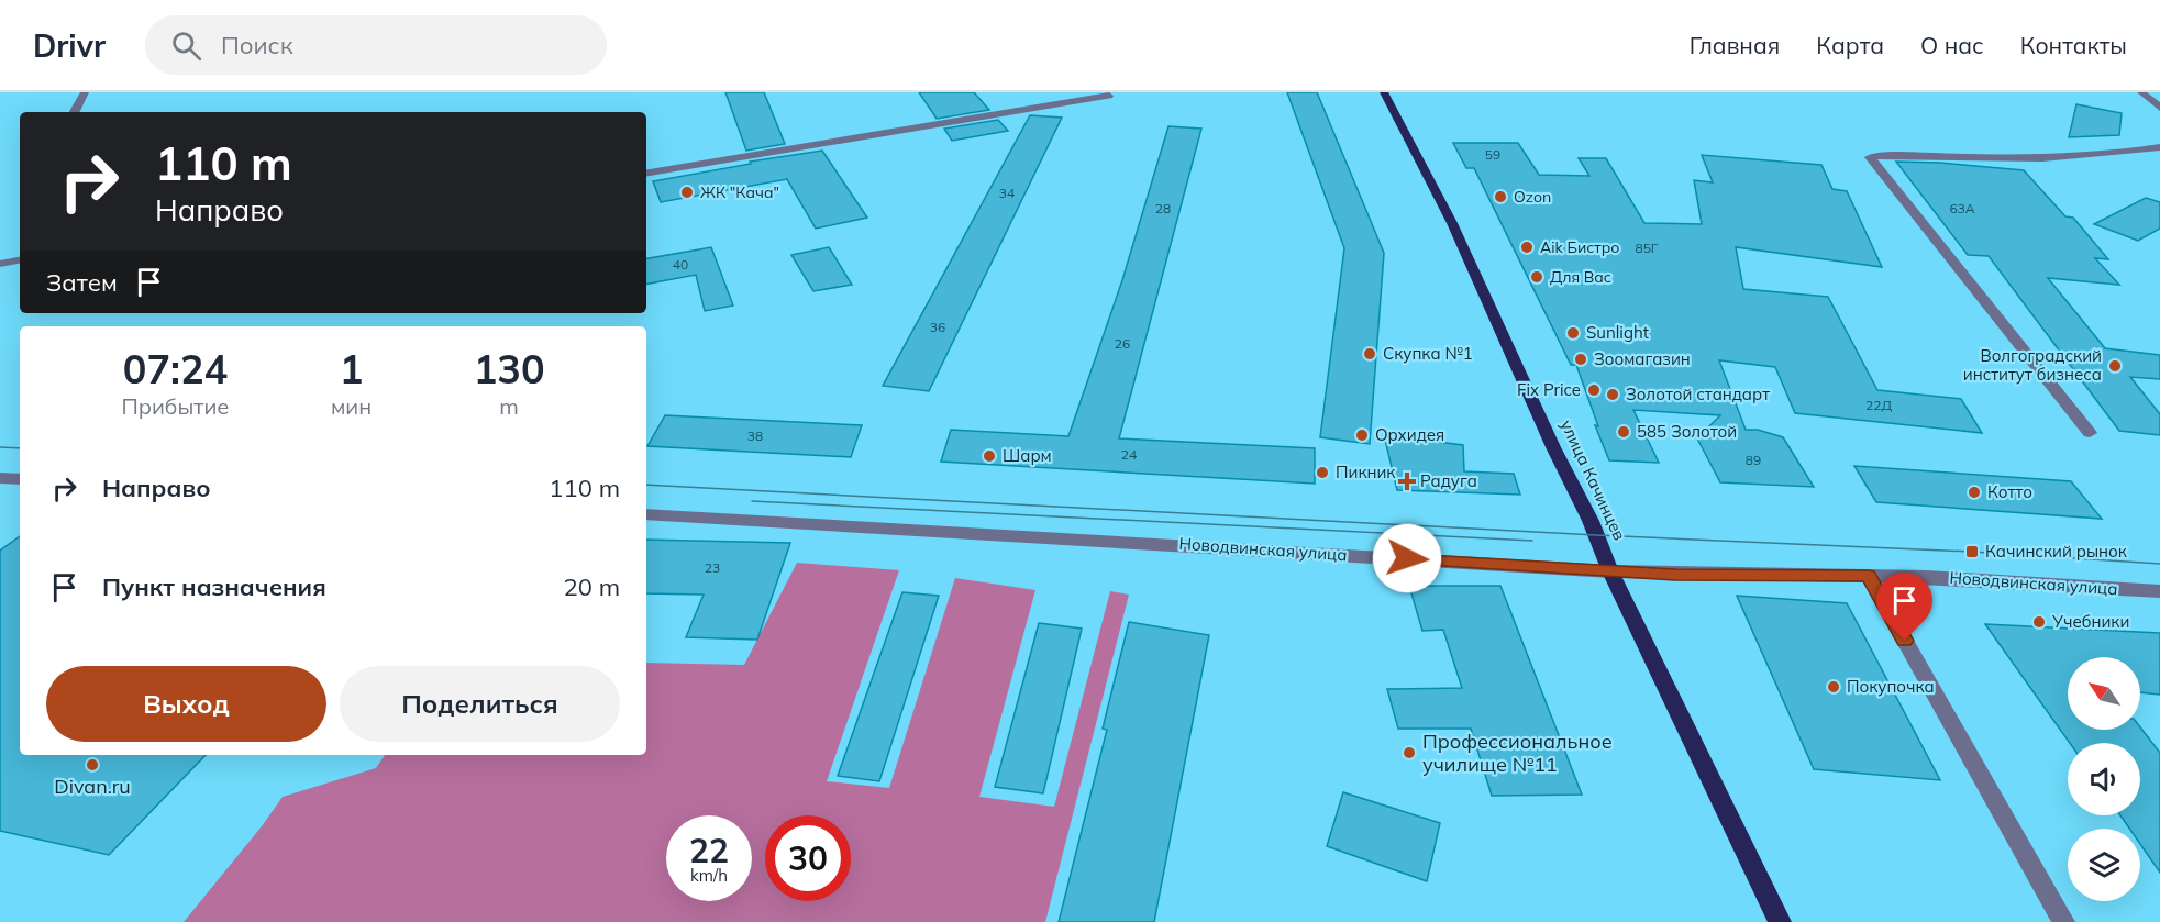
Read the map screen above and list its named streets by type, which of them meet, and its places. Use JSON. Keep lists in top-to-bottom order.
{
  "streets": {
    "main road": ["улица Качинцев"],
    "street": ["Новодвинская улица"]
  },
  "crossings": [
    ["улица Качинцев", "Новодвинская улица"]
  ],
  "places": {
    "other": [
      "ЖК \"Кача\"",
      "Ozon",
      "Aik Бистро",
      "Для Вас",
      "Sunlight",
      "Скупка №1",
      "Зоомагазин",
      "Волгоградский институт бизнеса",
      "Fix Price",
      "Золотой стандарт",
      "585 Золотой",
      "Орхидея",
      "Шарм",
      "Пикник",
      "Котто",
      "Учебники",
      "Покупочка",
      "Профессиональное училище №11",
      "Divan.ru"
    ],
    "health": ["Радуга"],
    "transit": ["Качинский рынок"]
  },
  "house_numbers": [
    "59",
    "34",
    "28",
    "63А",
    "85Г",
    "40",
    "36",
    "26",
    "22Д",
    "38",
    "24",
    "89",
    "23"
  ],
  "north": "top left",
  "page": {
    "header": "Drivr",
    "search": "Поиск",
    "nav": [
      "Главная",
      "Карта",
      "О нас",
      "Контакты"
    ],
    "turn": ["110 m", "Направо"],
    "then": "Затем",
    "eta": [
      "07:24",
      "Прибытие",
      "1",
      "мин",
      "130",
      "m"
    ],
    "list": [
      {
        "name": "Направо",
        "value": "110 m"
      },
      {
        "name": "Пункт назначения",
        "value": "20 m"
      }
    ],
    "buttons": ["Выход", "Поделиться"],
    "speed": "22 km/h",
    "limit": "30"
  }
}
